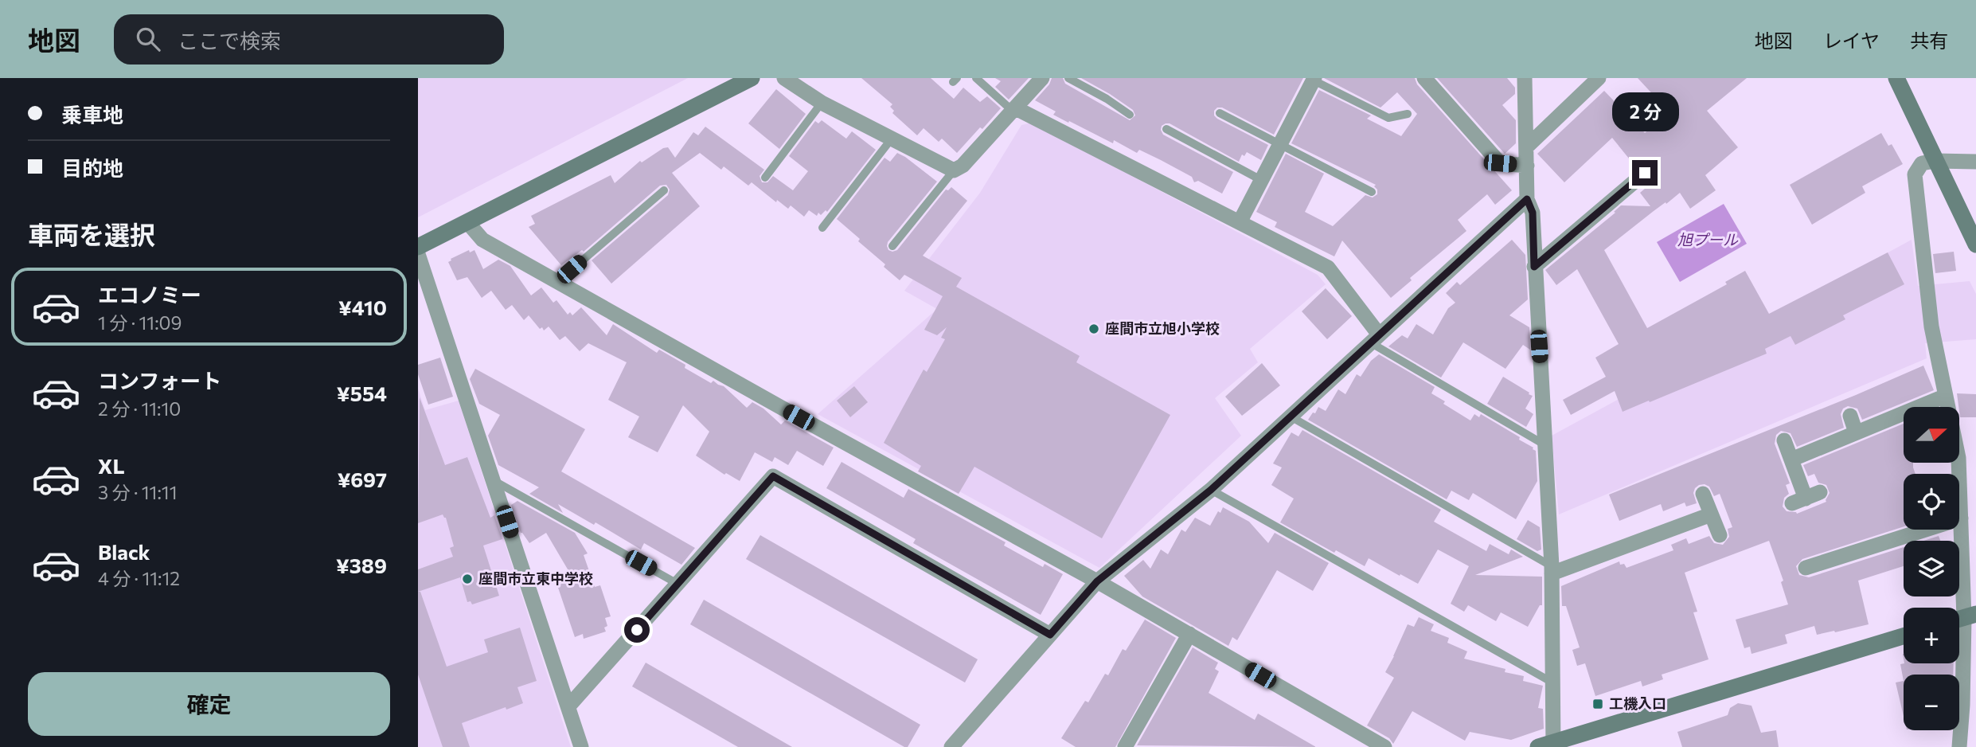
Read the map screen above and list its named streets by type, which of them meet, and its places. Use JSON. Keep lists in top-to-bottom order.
{
  "water": ["旭プール"],
  "places": {
    "other": ["座間市立旭小学校", "座間市立東中学校"],
    "transit": ["工機入口"]
  },
  "north": "right",
  "page": {
    "header": "地図",
    "search": "ここで検索",
    "nav": ["地図", "レイヤ", "共有"],
    "banner": ["乗車地", "目的地"],
    "bubble": "2 分",
    "heading": "車両を選択",
    "list": [
      {
        "name": "エコノミー",
        "note": "1 分 · 11:09",
        "value": "¥410"
      },
      {
        "name": "コンフォート",
        "note": "2 分 · 11:10",
        "value": "¥554"
      },
      {
        "name": "XL",
        "note": "3 分 · 11:11",
        "value": "¥697"
      },
      {
        "name": "Black",
        "note": "4 分 · 11:12",
        "value": "¥389"
      }
    ],
    "map_buttons": ["+", "−"],
    "buttons": "確定"
  }
}
